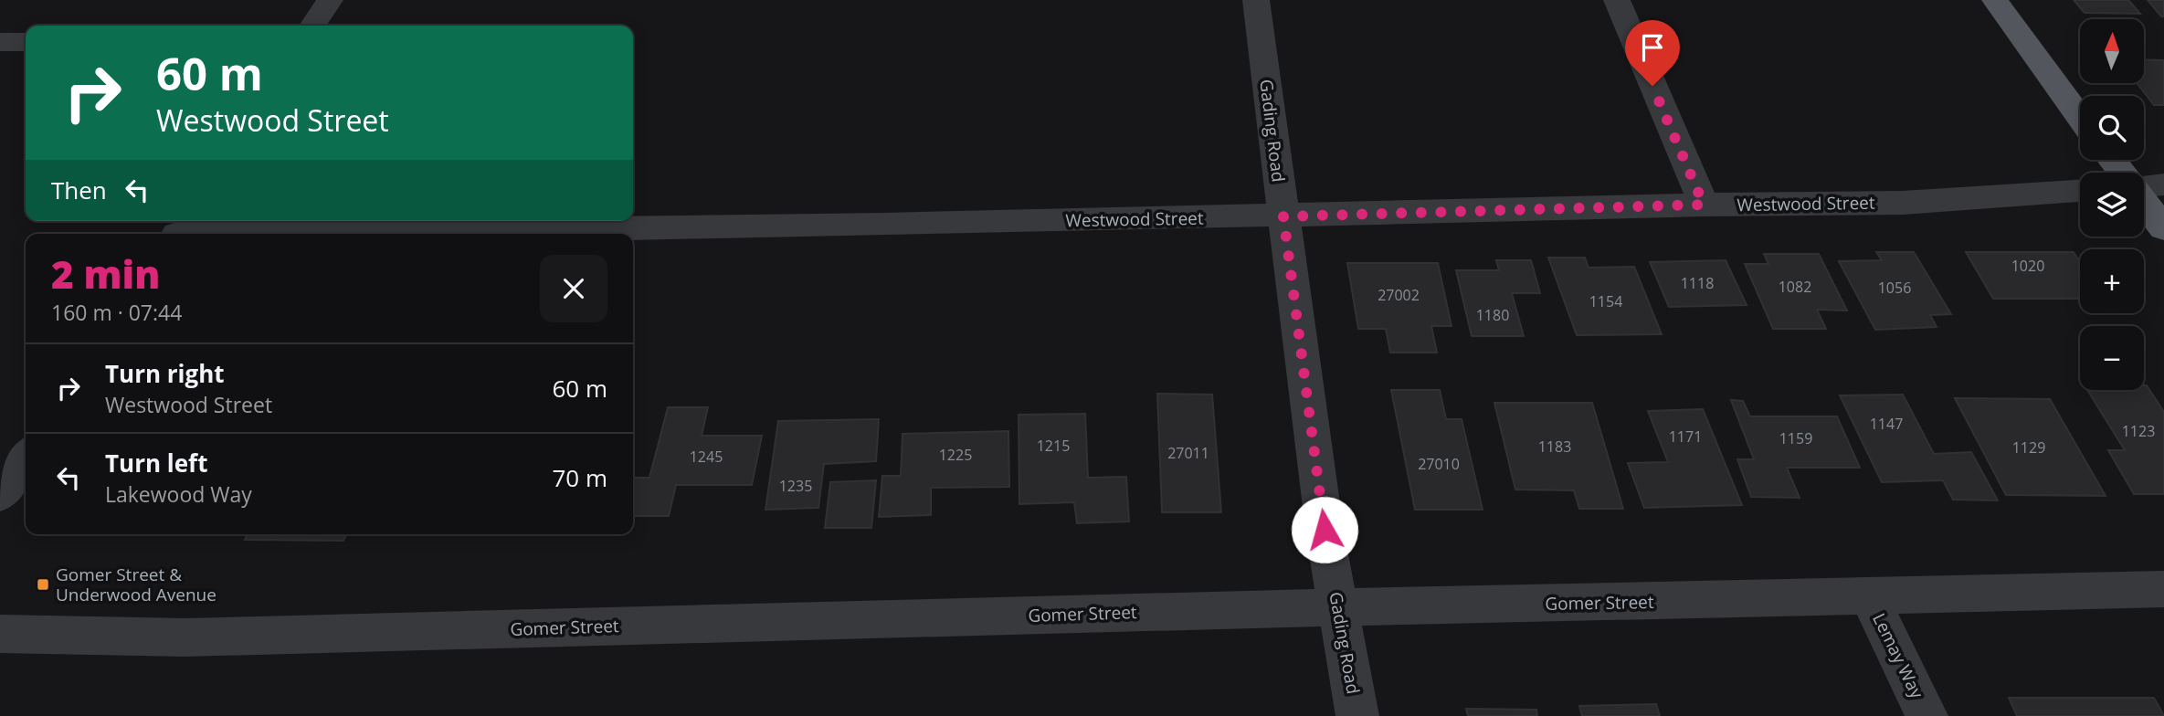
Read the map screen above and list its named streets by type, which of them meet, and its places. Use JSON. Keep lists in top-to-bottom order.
{
  "streets": {
    "street": [
      "Gading Road",
      "Westwood Street",
      "Gomer Street",
      "Lemay Way"
    ]
  },
  "crossings": [
    ["Gading Road", "Westwood Street"],
    ["Gading Road", "Gomer Street"],
    ["Gomer Street", "Lemay Way"]
  ],
  "places": {
    "transit": ["Gomer Street & Underwood Avenue"]
  },
  "house_numbers": [
    "1020",
    "1118",
    "1082",
    "1056",
    "27002",
    "1154",
    "1180",
    "1147",
    "1123",
    "1171",
    "1159",
    "1215",
    "1183",
    "1129",
    "27011",
    "1225",
    "1245",
    "27010",
    "1235"
  ],
  "north": "top",
  "page": {
    "map_buttons": ["+", "−"],
    "turn": ["60 m", "Westwood Street"],
    "then": "Then",
    "heading": ["2 min", "160 m · 07:44"],
    "list": [
      {
        "name": "Turn right",
        "note": "Westwood Street",
        "value": "60 m"
      },
      {
        "name": "Turn left",
        "note": "Lakewood Way",
        "value": "70 m"
      }
    ]
  }
}
